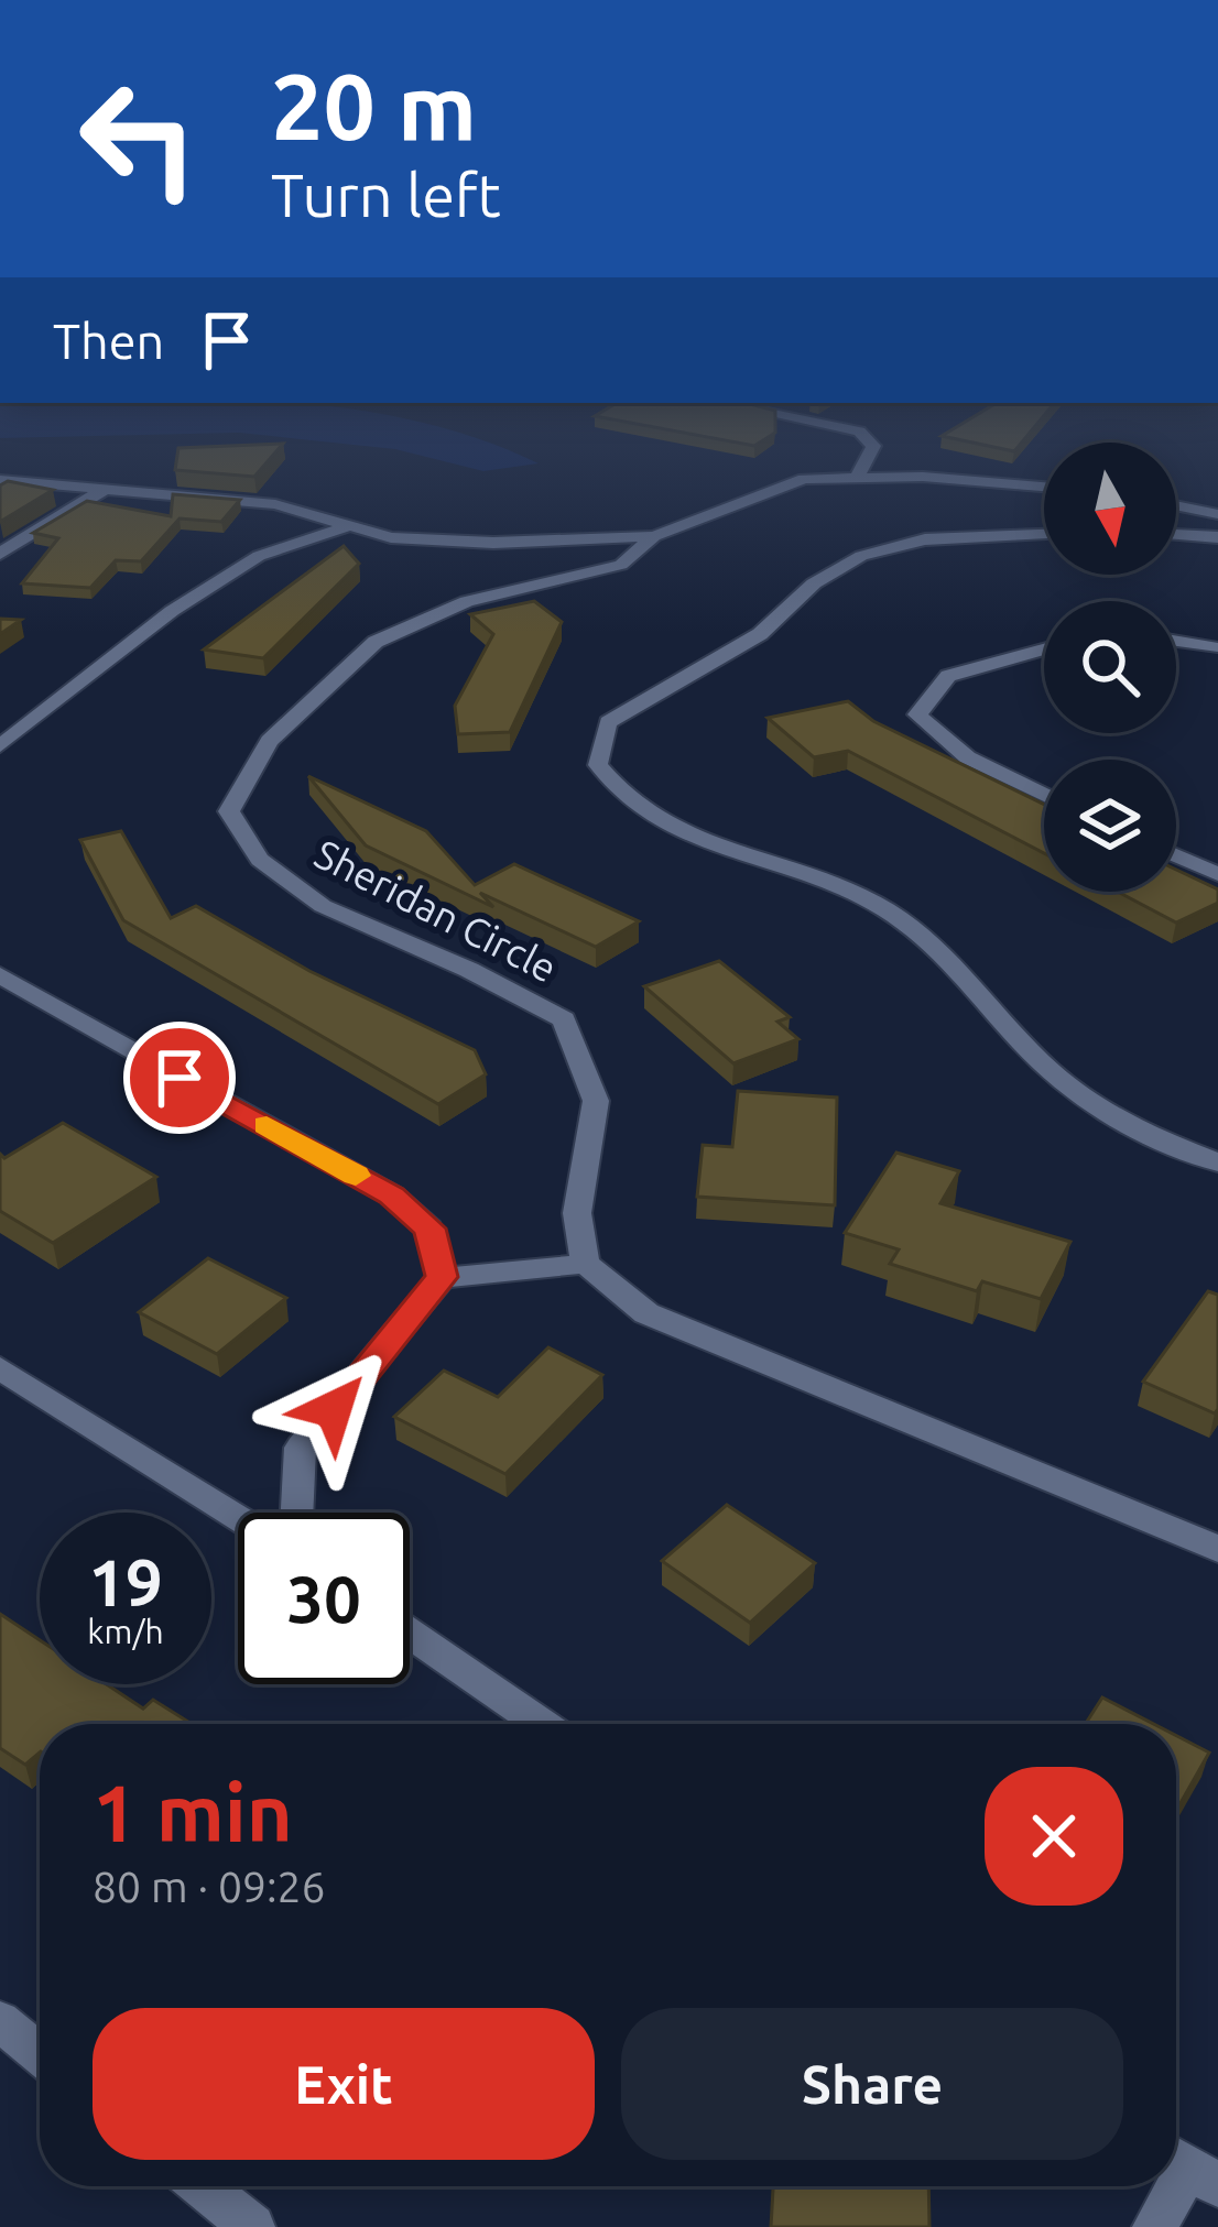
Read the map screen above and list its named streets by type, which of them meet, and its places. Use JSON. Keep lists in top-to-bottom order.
{
  "streets": {
    "street": ["Sheridan Circle"]
  },
  "north": "bottom",
  "page": {
    "turn": ["20 m", "Turn left"],
    "then": "Then",
    "speed": "19 km/h",
    "limit": "30",
    "heading": ["1 min", "80 m · 09:26"],
    "buttons": ["Exit", "Share"]
  }
}
